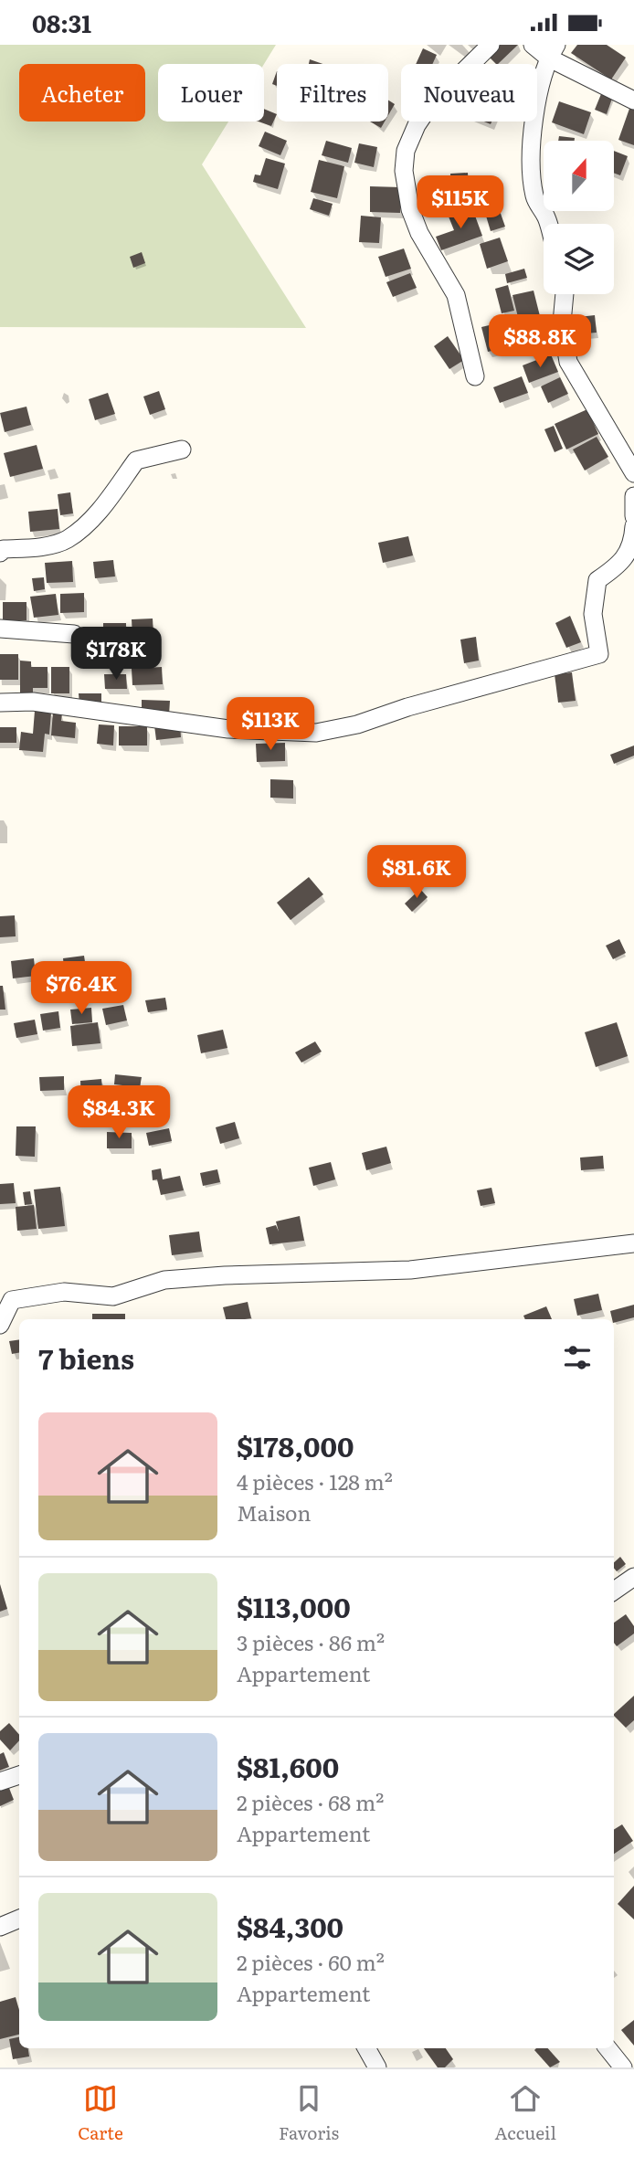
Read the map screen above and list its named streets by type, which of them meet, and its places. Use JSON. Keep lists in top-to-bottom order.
{
  "north": "top",
  "page": {
    "status": "08:31",
    "chip": [
      "Acheter",
      "Louer",
      "Filtres",
      "Nouveau"
    ],
    "price": [
      "$115K",
      "$88.8K",
      "$178K",
      "$113K",
      "$81.6K",
      "$76.4K",
      "$84.3K"
    ],
    "heading": "7 biens",
    "list": [
      {
        "name": "$178,000",
        "note": "4 pièces · 128 m² · Maison"
      },
      {
        "name": "$113,000",
        "note": "3 pièces · 86 m² · Appartement"
      },
      {
        "name": "$81,600",
        "note": "2 pièces · 68 m² · Appartement"
      },
      {
        "name": "$84,300",
        "note": "2 pièces · 60 m² · Appartement"
      }
    ],
    "tabs": ["Carte", "Favoris", "Accueil"]
  }
}
